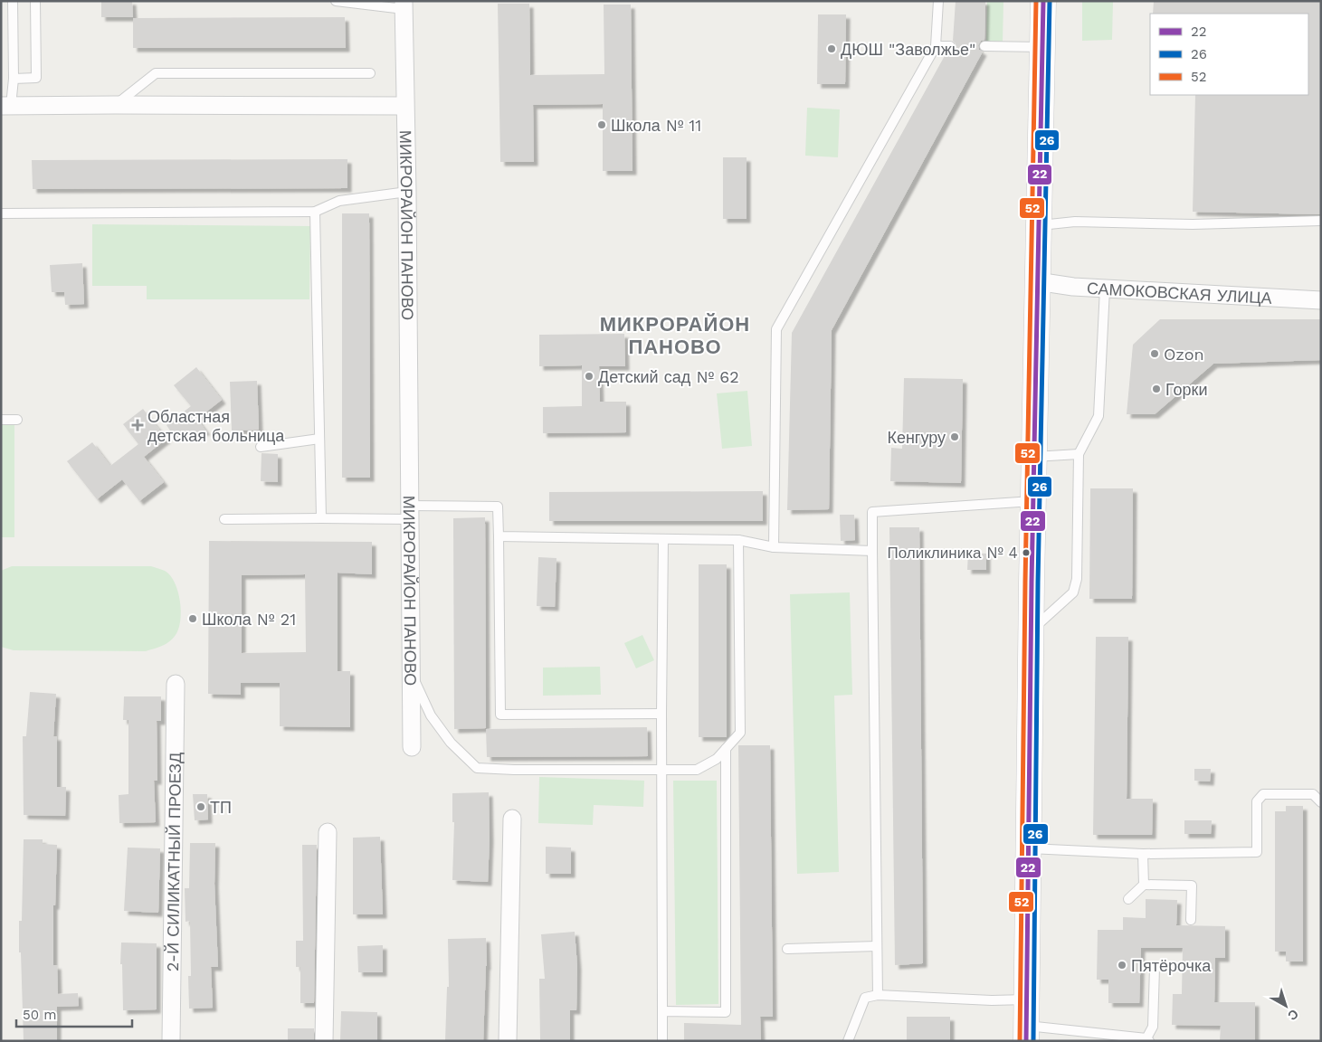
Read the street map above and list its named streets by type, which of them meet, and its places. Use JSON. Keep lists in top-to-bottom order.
{
  "streets": {
    "street": ["МИКРОРАЙОН ПАНОВО", "САМОКОВСКАЯ УЛИЦА", "2-Й СИЛИКАТНЫЙ ПРОЕЗД"]
  },
  "districts": ["МИКРОРАЙОН ПАНОВО"],
  "places": {
    "other": [
      "ДЮШ \"Заволжье\"",
      "Школа № 11",
      "Ozon",
      "Детский сад № 62",
      "Горки",
      "Кенгуру",
      "Поликлиника № 4",
      "Школа № 21",
      "ТП",
      "Пятёрочка"
    ],
    "health": ["Областная детская больница"]
  },
  "lines": ["transit line 22", "transit line 26", "transit line 52"],
  "legend": ["22", "26", "52"],
  "scale_bar": "50 m",
  "north": "bottom right"
}
